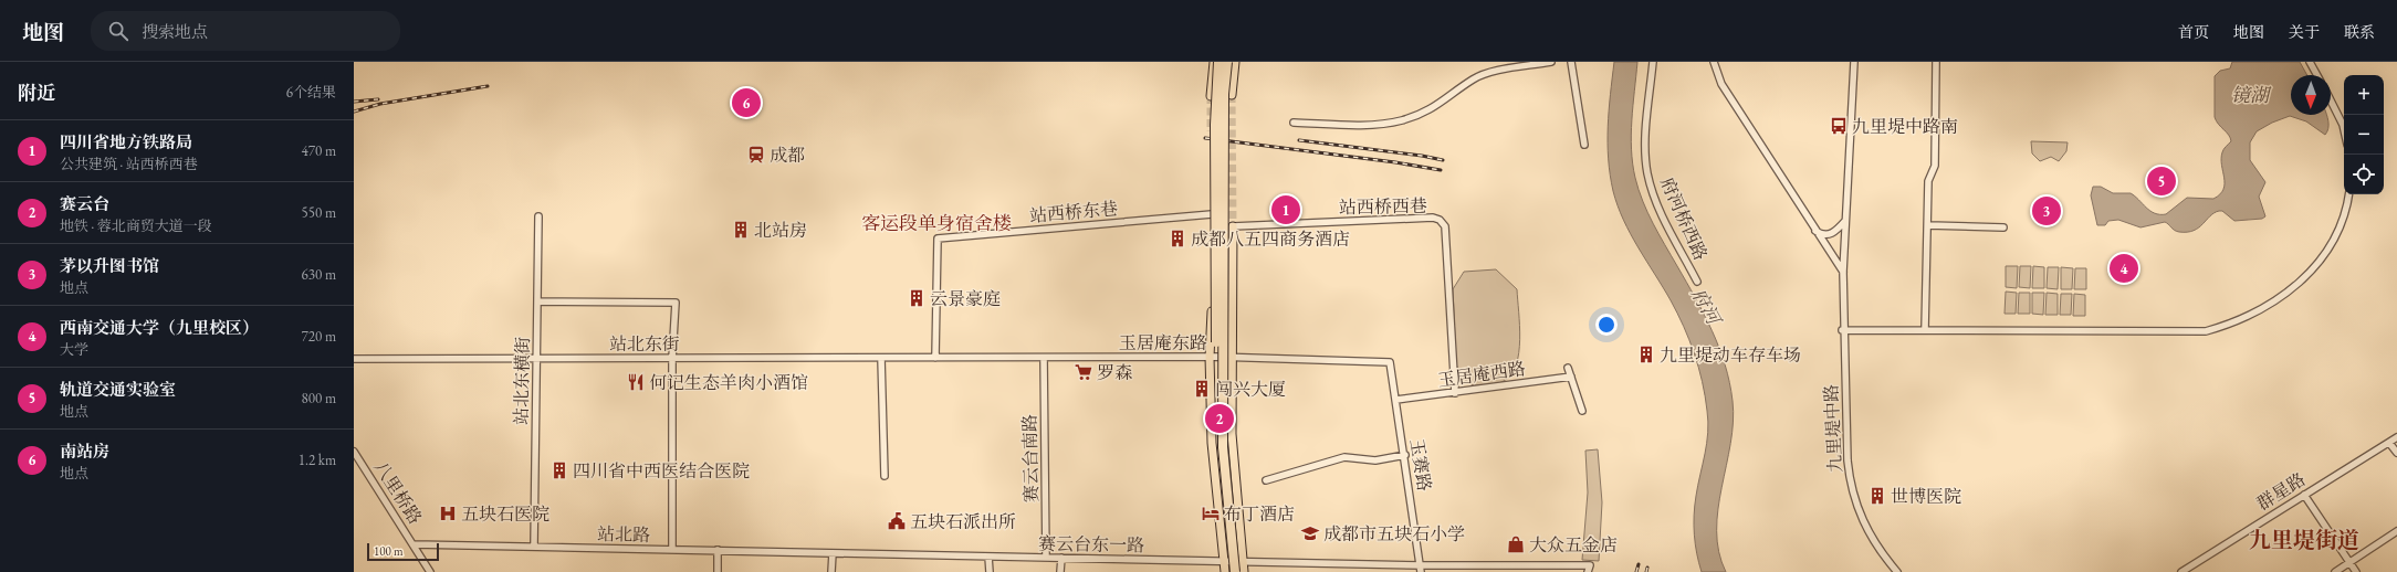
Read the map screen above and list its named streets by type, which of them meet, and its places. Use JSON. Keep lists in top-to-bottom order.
{
  "streets": {
    "street": [
      "站西桥西巷",
      "站西桥东巷",
      "府河桥西路",
      "玉居庵东路",
      "站北东街",
      "玉居庵西路",
      "站北东横街",
      "九里堤中路",
      "赛云台南路",
      "玉赛路",
      "群星路",
      "八里桥路",
      "站北路",
      "赛云台东一路"
    ]
  },
  "crossings": [
    ["站西桥西巷", "玉居庵西路"],
    ["站西桥东巷", "玉居庵东路"],
    ["站西桥东巷", "站北东街"],
    ["玉居庵东路", "站北东街"],
    ["玉居庵东路", "赛云台南路"],
    ["玉居庵东路", "玉赛路"],
    ["站北东街", "站北东横街"],
    ["玉居庵西路", "玉赛路"],
    ["站北东横街", "站北路"],
    ["赛云台南路", "赛云台东一路"],
    ["玉赛路", "赛云台东一路"],
    ["八里桥路", "站北路"],
    ["站北路", "赛云台东一路"]
  ],
  "districts": ["客运段单身宿舍楼", "九里堤街道"],
  "water": ["镜湖", "府河"],
  "places": {
    "bus stop": ["九里堤中路南"],
    "station": ["成都"],
    "building": [
      "北站房",
      "成都八五四商务酒店",
      "云景豪庭",
      "九里堤动车存车场",
      "闯兴大厦",
      "四川省中西医结合医院",
      "世博医院"
    ],
    "supermarket": ["罗森"],
    "restaurant": ["何记生态羊肉小酒馆"],
    "hospital": ["五块石医院"],
    "hotel": ["布丁酒店"],
    "public building": ["五块石派出所"],
    "school or university": ["成都市五块石小学"],
    "shop": ["大众五金店"]
  },
  "scale_bar": "100 m",
  "north": "bottom",
  "page": {
    "header": "地图",
    "search": "搜索地点",
    "nav": [
      "首页",
      "地图",
      "关于",
      "联系"
    ],
    "heading": ["附近", "6个结果"],
    "map_buttons": ["+", "−"],
    "pins": [
      "6",
      "5",
      "1",
      "3",
      "4",
      "2"
    ],
    "list": [
      {
        "mark": "1",
        "name": "四川省地方铁路局",
        "note": "公共建筑 · 站西桥西巷",
        "value": "470 m"
      },
      {
        "mark": "2",
        "name": "赛云台",
        "note": "地铁 · 蓉北商贸大道一段",
        "value": "550 m"
      },
      {
        "mark": "3",
        "name": "茅以升图书馆",
        "note": "地点",
        "value": "630 m"
      },
      {
        "mark": "4",
        "name": "西南交通大学（九里校区）",
        "note": "大学",
        "value": "720 m"
      },
      {
        "mark": "5",
        "name": "轨道交通实验室",
        "note": "地点",
        "value": "800 m"
      },
      {
        "mark": "6",
        "name": "南站房",
        "note": "地点",
        "value": "1.2 km"
      }
    ],
    "scale": "100 m"
  }
}
